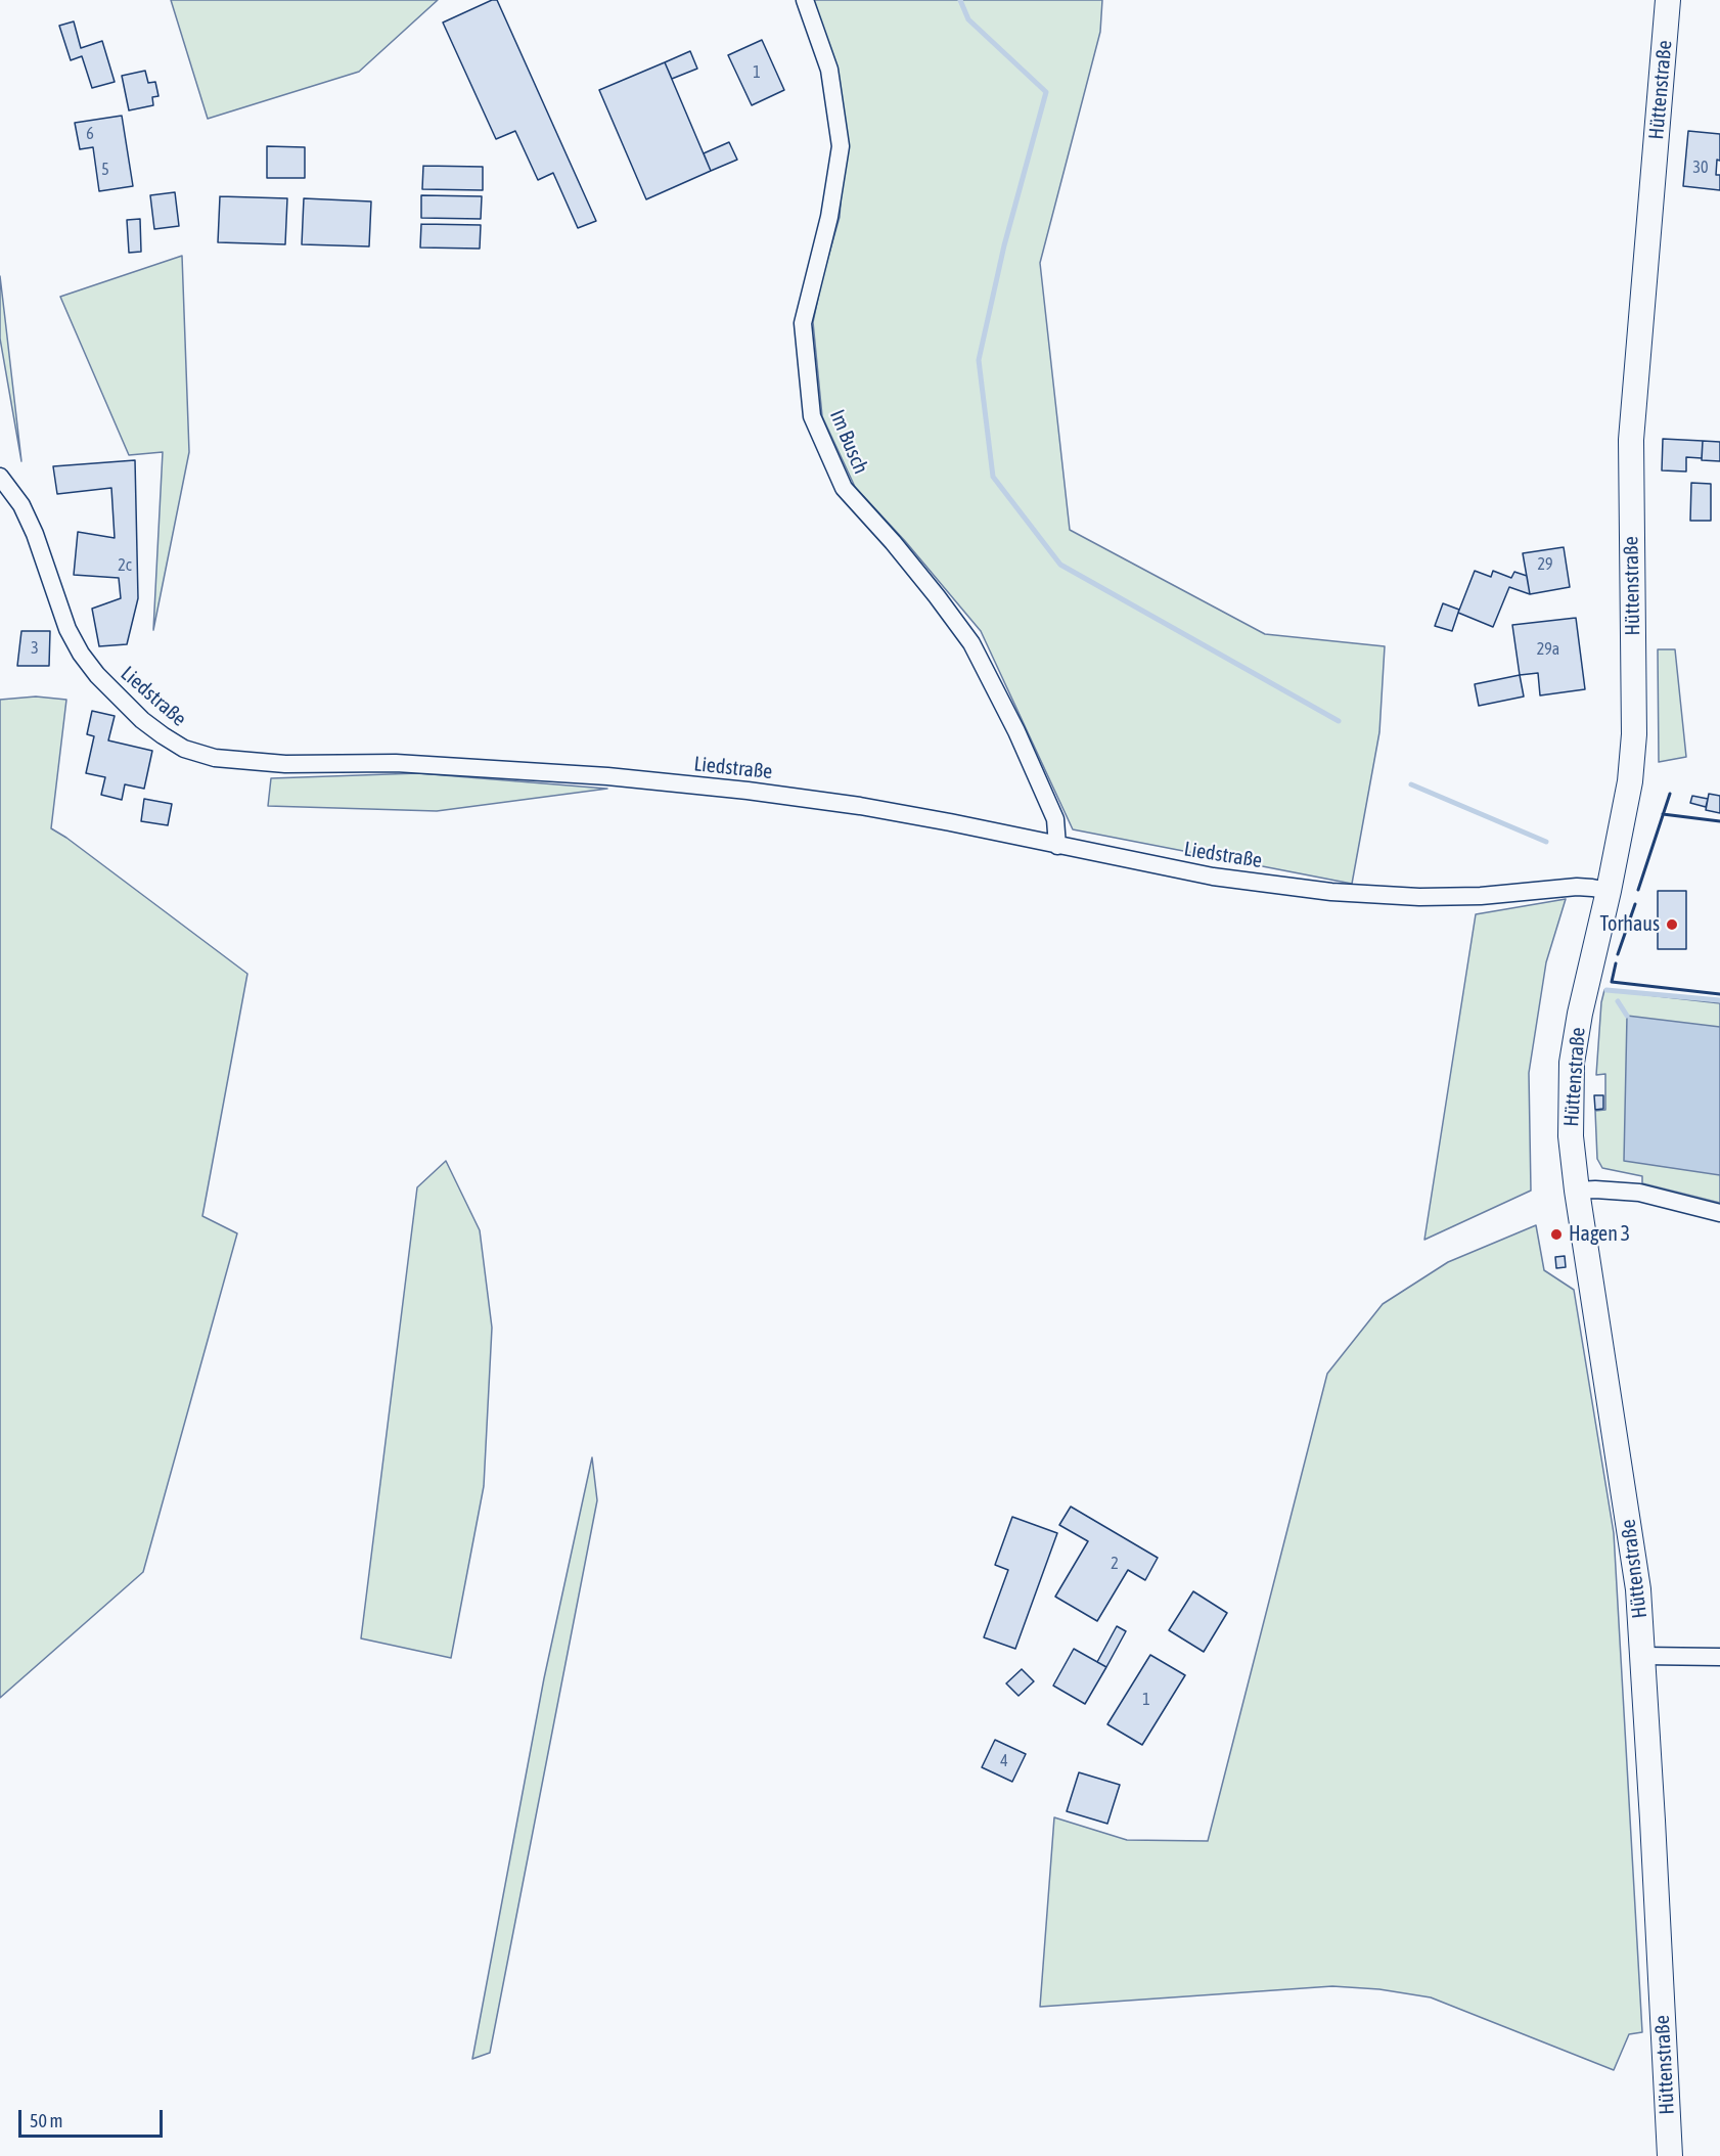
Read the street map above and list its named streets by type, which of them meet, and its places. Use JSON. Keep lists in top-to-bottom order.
{
  "streets": {
    "main road": ["Hüttenstraße"],
    "street": ["Im Busch", "Liedstraße"]
  },
  "crossings": [
    ["Hüttenstraße", "Liedstraße"],
    ["Im Busch", "Liedstraße"]
  ],
  "places": ["Torhaus", "Hagen 3"],
  "house_numbers": [
    "1",
    "6",
    "30",
    "5",
    "29",
    "2c",
    "3",
    "29a",
    "2",
    "1",
    "4"
  ],
  "scale_bar": "50 m"
}
